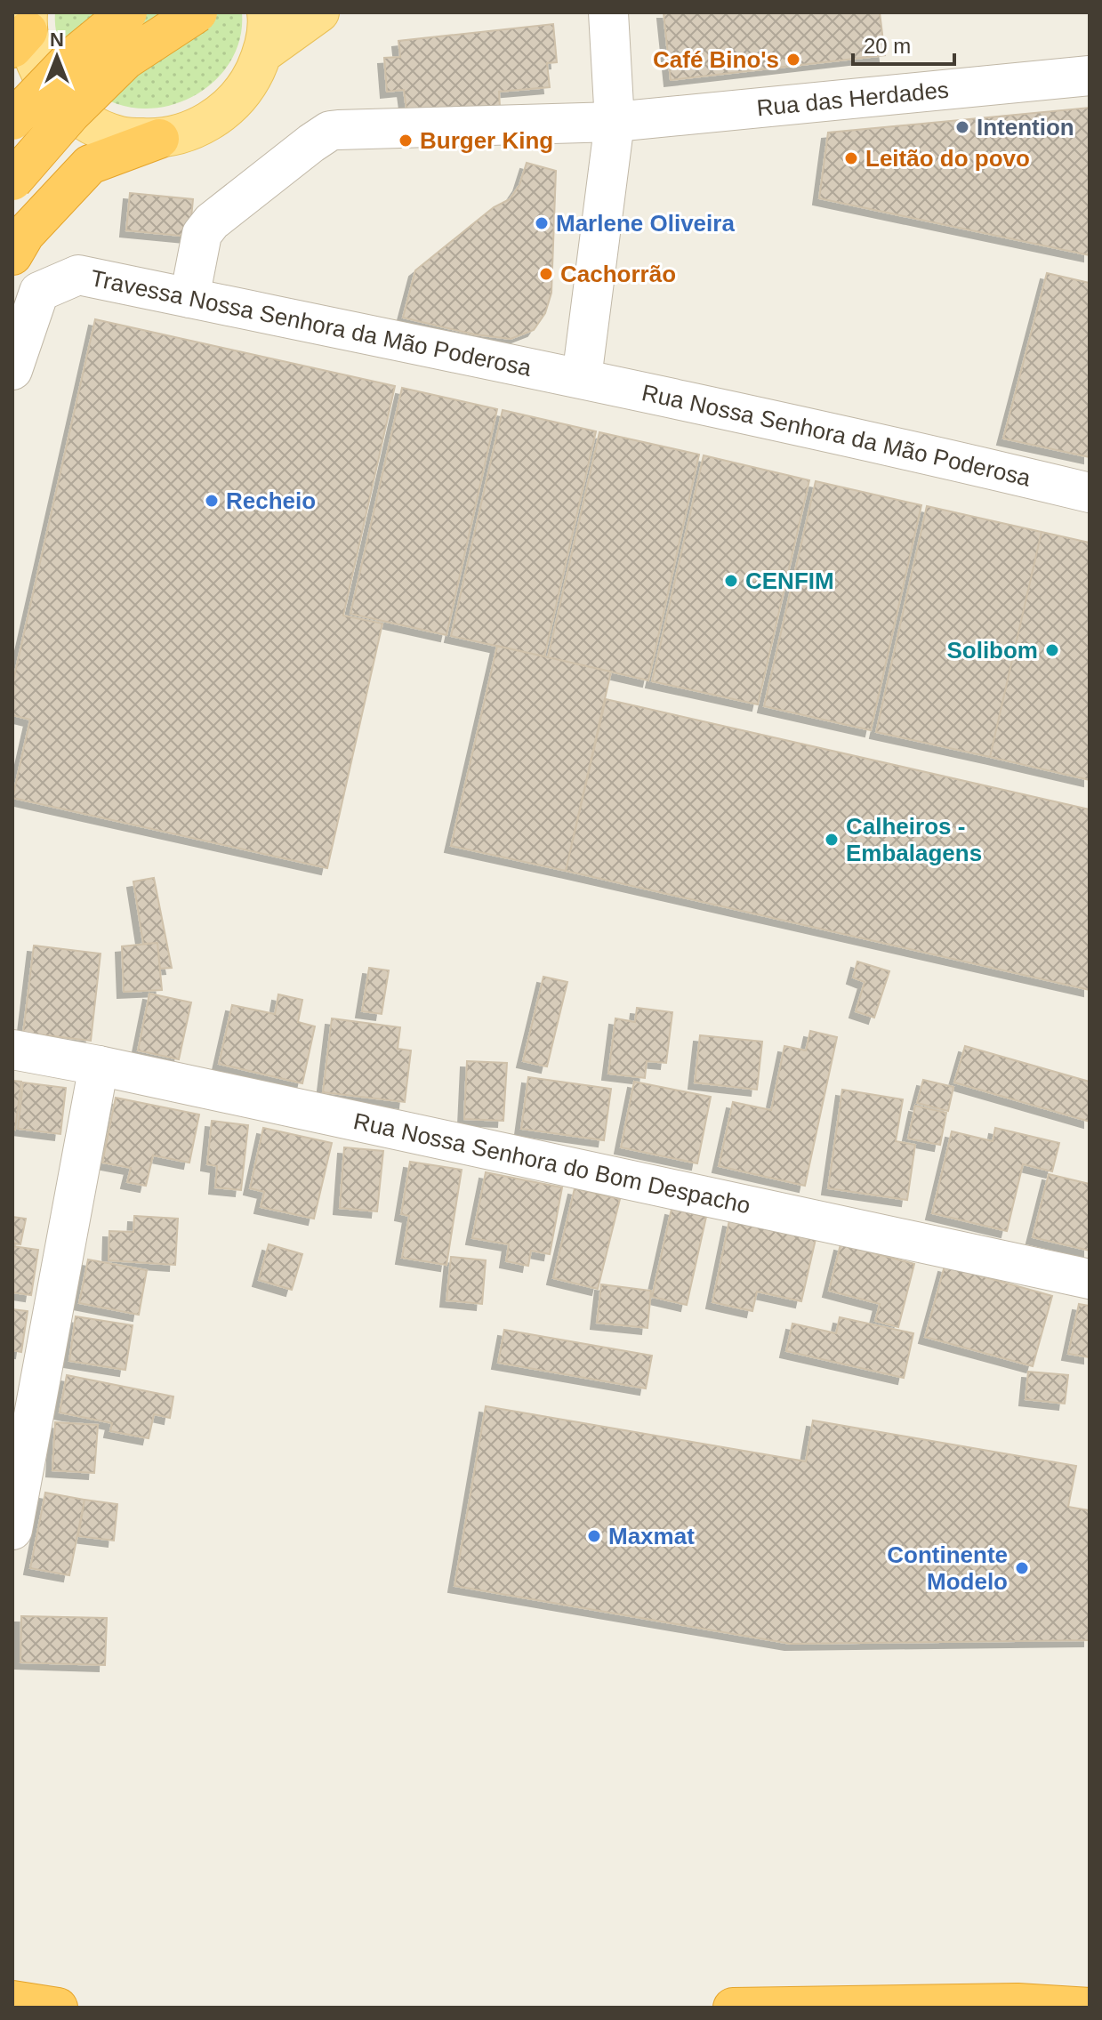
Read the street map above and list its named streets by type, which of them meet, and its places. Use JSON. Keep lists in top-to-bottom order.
{
  "streets": {
    "street": [
      "Rua das Herdades",
      "Travessa Nossa Senhora da Mão Poderosa",
      "Rua Nossa Senhora da Mão Poderosa",
      "Rua Nossa Senhora do Bom Despacho"
    ]
  },
  "crossings": [
    ["Rua das Herdades", "Travessa Nossa Senhora da Mão Poderosa"],
    ["Travessa Nossa Senhora da Mão Poderosa", "Rua Nossa Senhora da Mão Poderosa"]
  ],
  "places": [
    "Café Bino's",
    "Intention",
    "Burger King",
    "Leitão do povo",
    "Marlene Oliveira",
    "Cachorrão",
    "Recheio",
    "CENFIM",
    "Solibom",
    "Calheiros - Embalagens",
    "Maxmat",
    "Continente Modelo"
  ],
  "scale_bar": "20 m",
  "north": "top"
}
